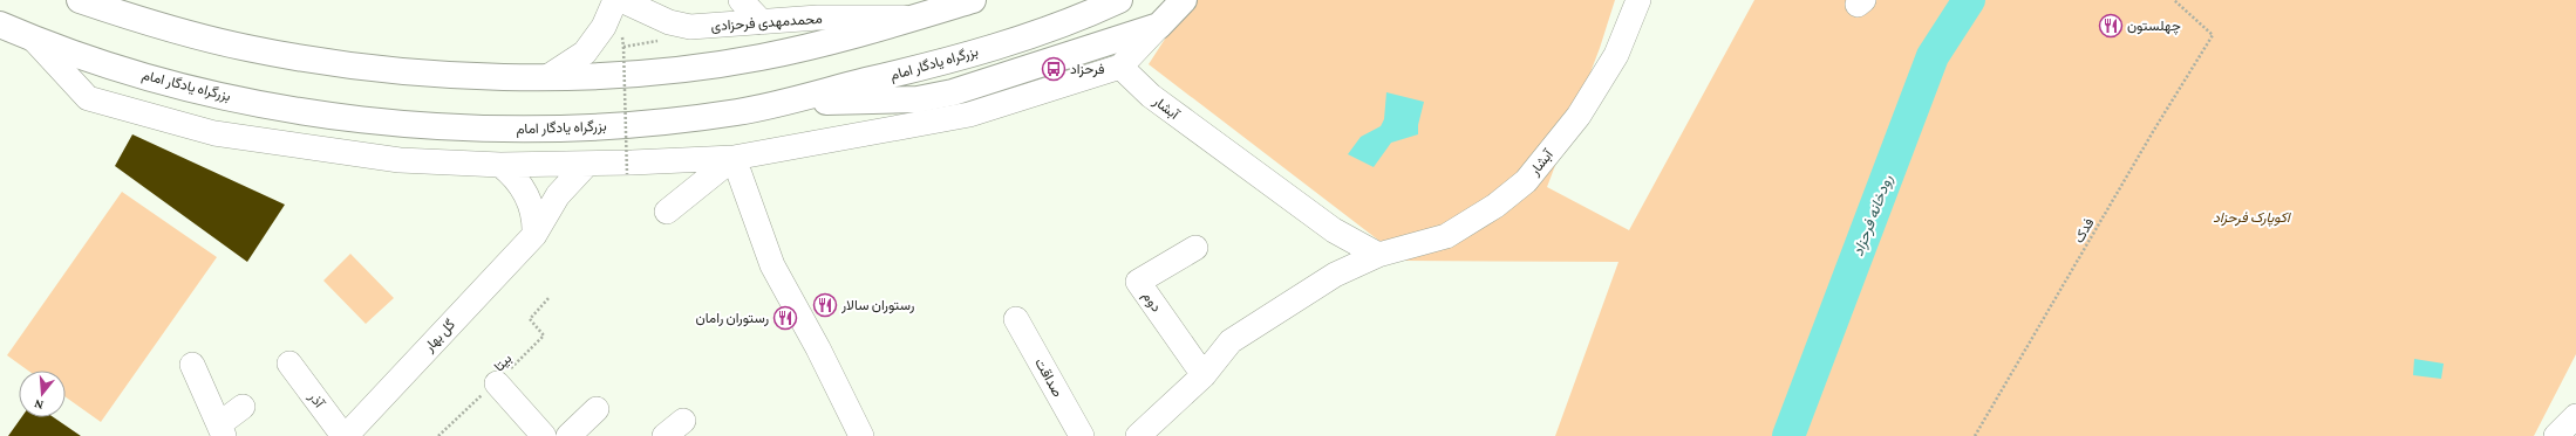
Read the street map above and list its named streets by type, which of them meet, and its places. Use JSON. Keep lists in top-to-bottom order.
{
  "streets": {
    "highway": ["بزرگراه یادگار امام"],
    "street": [
      "محمدمهدی فرحزادی",
      "آبشار",
      "دوم",
      "گل بهار",
      "صداقت",
      "آذر"
    ],
    "path": ["فدک", "بیتا"]
  },
  "crossings": [
    ["آبشار", "دوم"],
    ["گل بهار", "آذر"]
  ],
  "water": ["رودخانه فرحزاد"],
  "parks": ["اکوپارک فرحزاد"],
  "places": {
    "restaurant": ["چهلستون", "رستوران سالار", "رستوران رامان"],
    "bus stop": ["فرحزاد"]
  },
  "north": "bottom"
}
